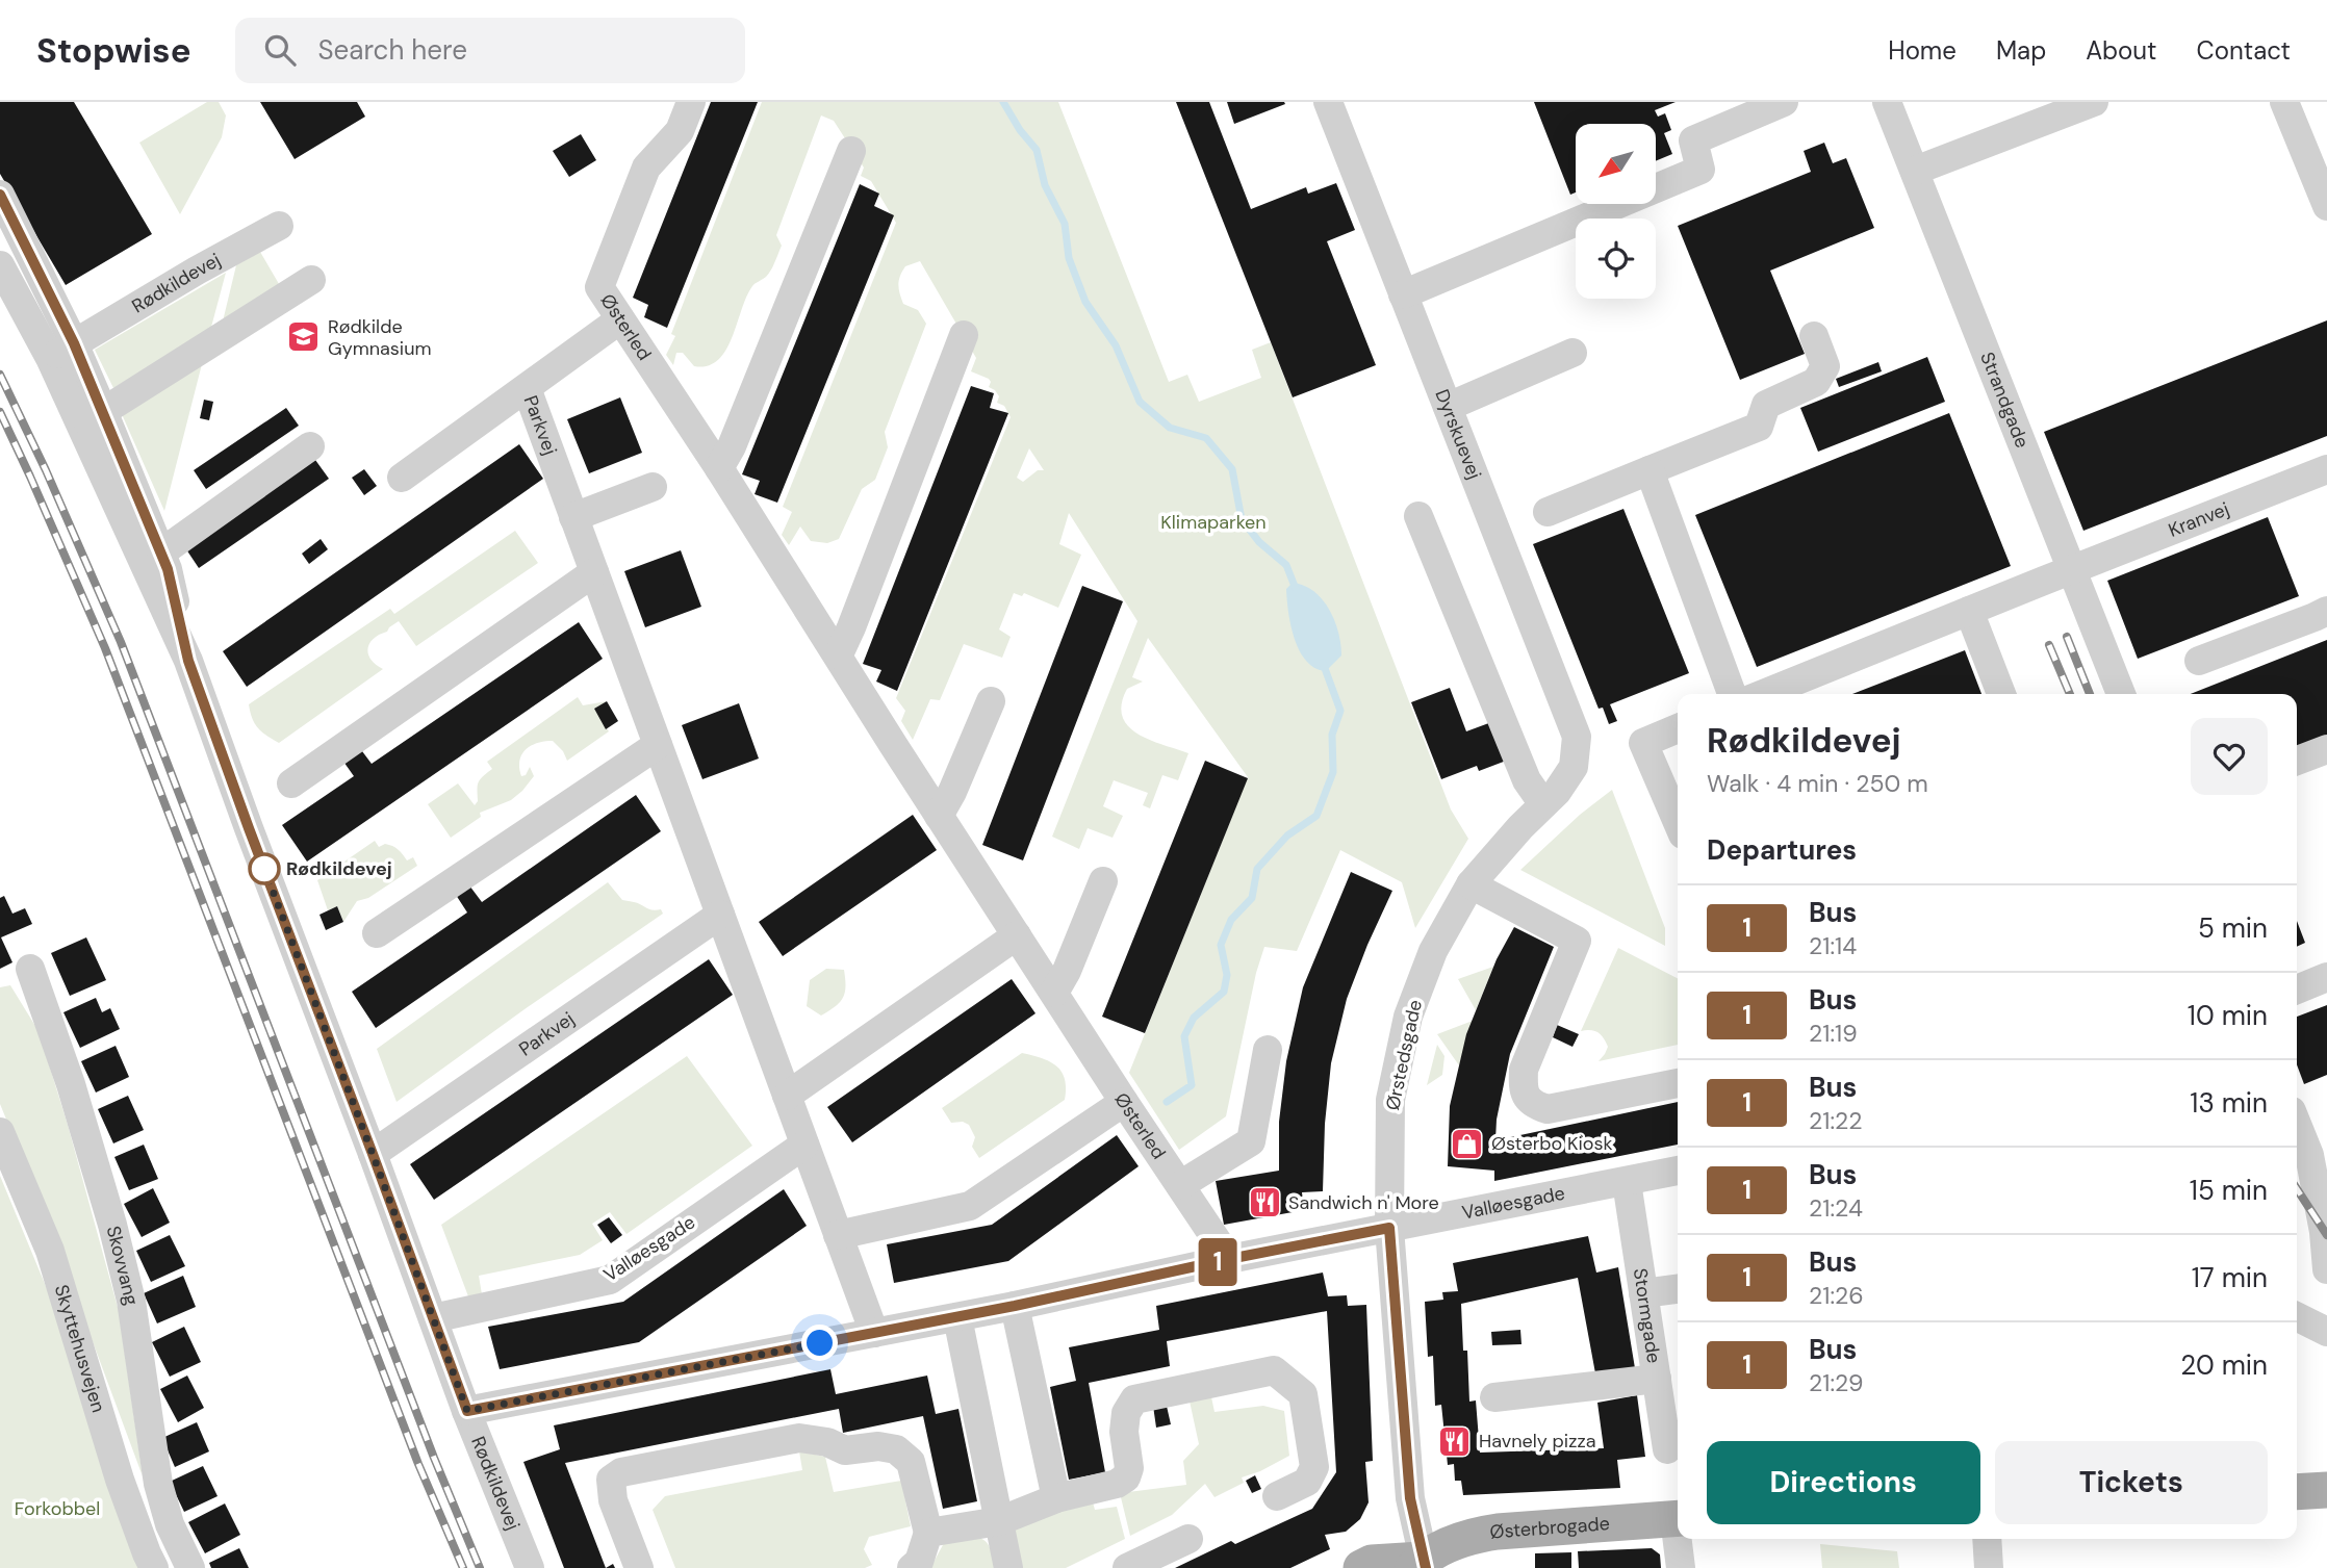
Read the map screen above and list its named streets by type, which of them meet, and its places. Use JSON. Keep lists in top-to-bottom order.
{
  "streets": {
    "main road": ["Østerbrogade"],
    "street": [
      "Rødkildevej",
      "Østerled",
      "Strandgade",
      "Parkvej",
      "Dyrskuevej",
      "Kranvej",
      "Ørstedsgade",
      "Valløesgade",
      "Skovvang",
      "Stormgade",
      "Skyttehusvejen"
    ]
  },
  "crossings": [
    ["Rødkildevej", "Parkvej"],
    ["Rødkildevej", "Valløesgade"],
    ["Østerled", "Parkvej"],
    ["Østerled", "Valløesgade"],
    ["Strandgade", "Kranvej"],
    ["Parkvej", "Valløesgade"],
    ["Dyrskuevej", "Ørstedsgade"],
    ["Ørstedsgade", "Valløesgade"],
    ["Ørstedsgade", "Østerbrogade"],
    ["Valløesgade", "Stormgade"]
  ],
  "parks": ["Klimaparken", "Forkobbel"],
  "places": {
    "school or university": ["Rødkilde Gymnasium"],
    "other": ["Rødkildevej"],
    "shop": ["Østerbo Kiosk"],
    "restaurant": ["Sandwich n' More", "Havnely pizza"]
  },
  "lines": ["bus line 1"],
  "north": "bottom left",
  "page": {
    "header": "Stopwise",
    "search": "Search here",
    "nav": [
      "Home",
      "Map",
      "About",
      "Contact"
    ],
    "on_map": "1",
    "heading": [
      ["Rødkildevej", "Walk · 4 min · 250 m"],
      "Departures"
    ],
    "list": [
      {
        "mark": "1",
        "name": "Bus",
        "note": "21:14",
        "value": "5 min"
      },
      {
        "mark": "1",
        "name": "Bus",
        "note": "21:19",
        "value": "10 min"
      },
      {
        "mark": "1",
        "name": "Bus",
        "note": "21:22",
        "value": "13 min"
      },
      {
        "mark": "1",
        "name": "Bus",
        "note": "21:24",
        "value": "15 min"
      },
      {
        "mark": "1",
        "name": "Bus",
        "note": "21:26",
        "value": "17 min"
      },
      {
        "mark": "1",
        "name": "Bus",
        "note": "21:29",
        "value": "20 min"
      }
    ],
    "buttons": ["Directions", "Tickets"]
  }
}
